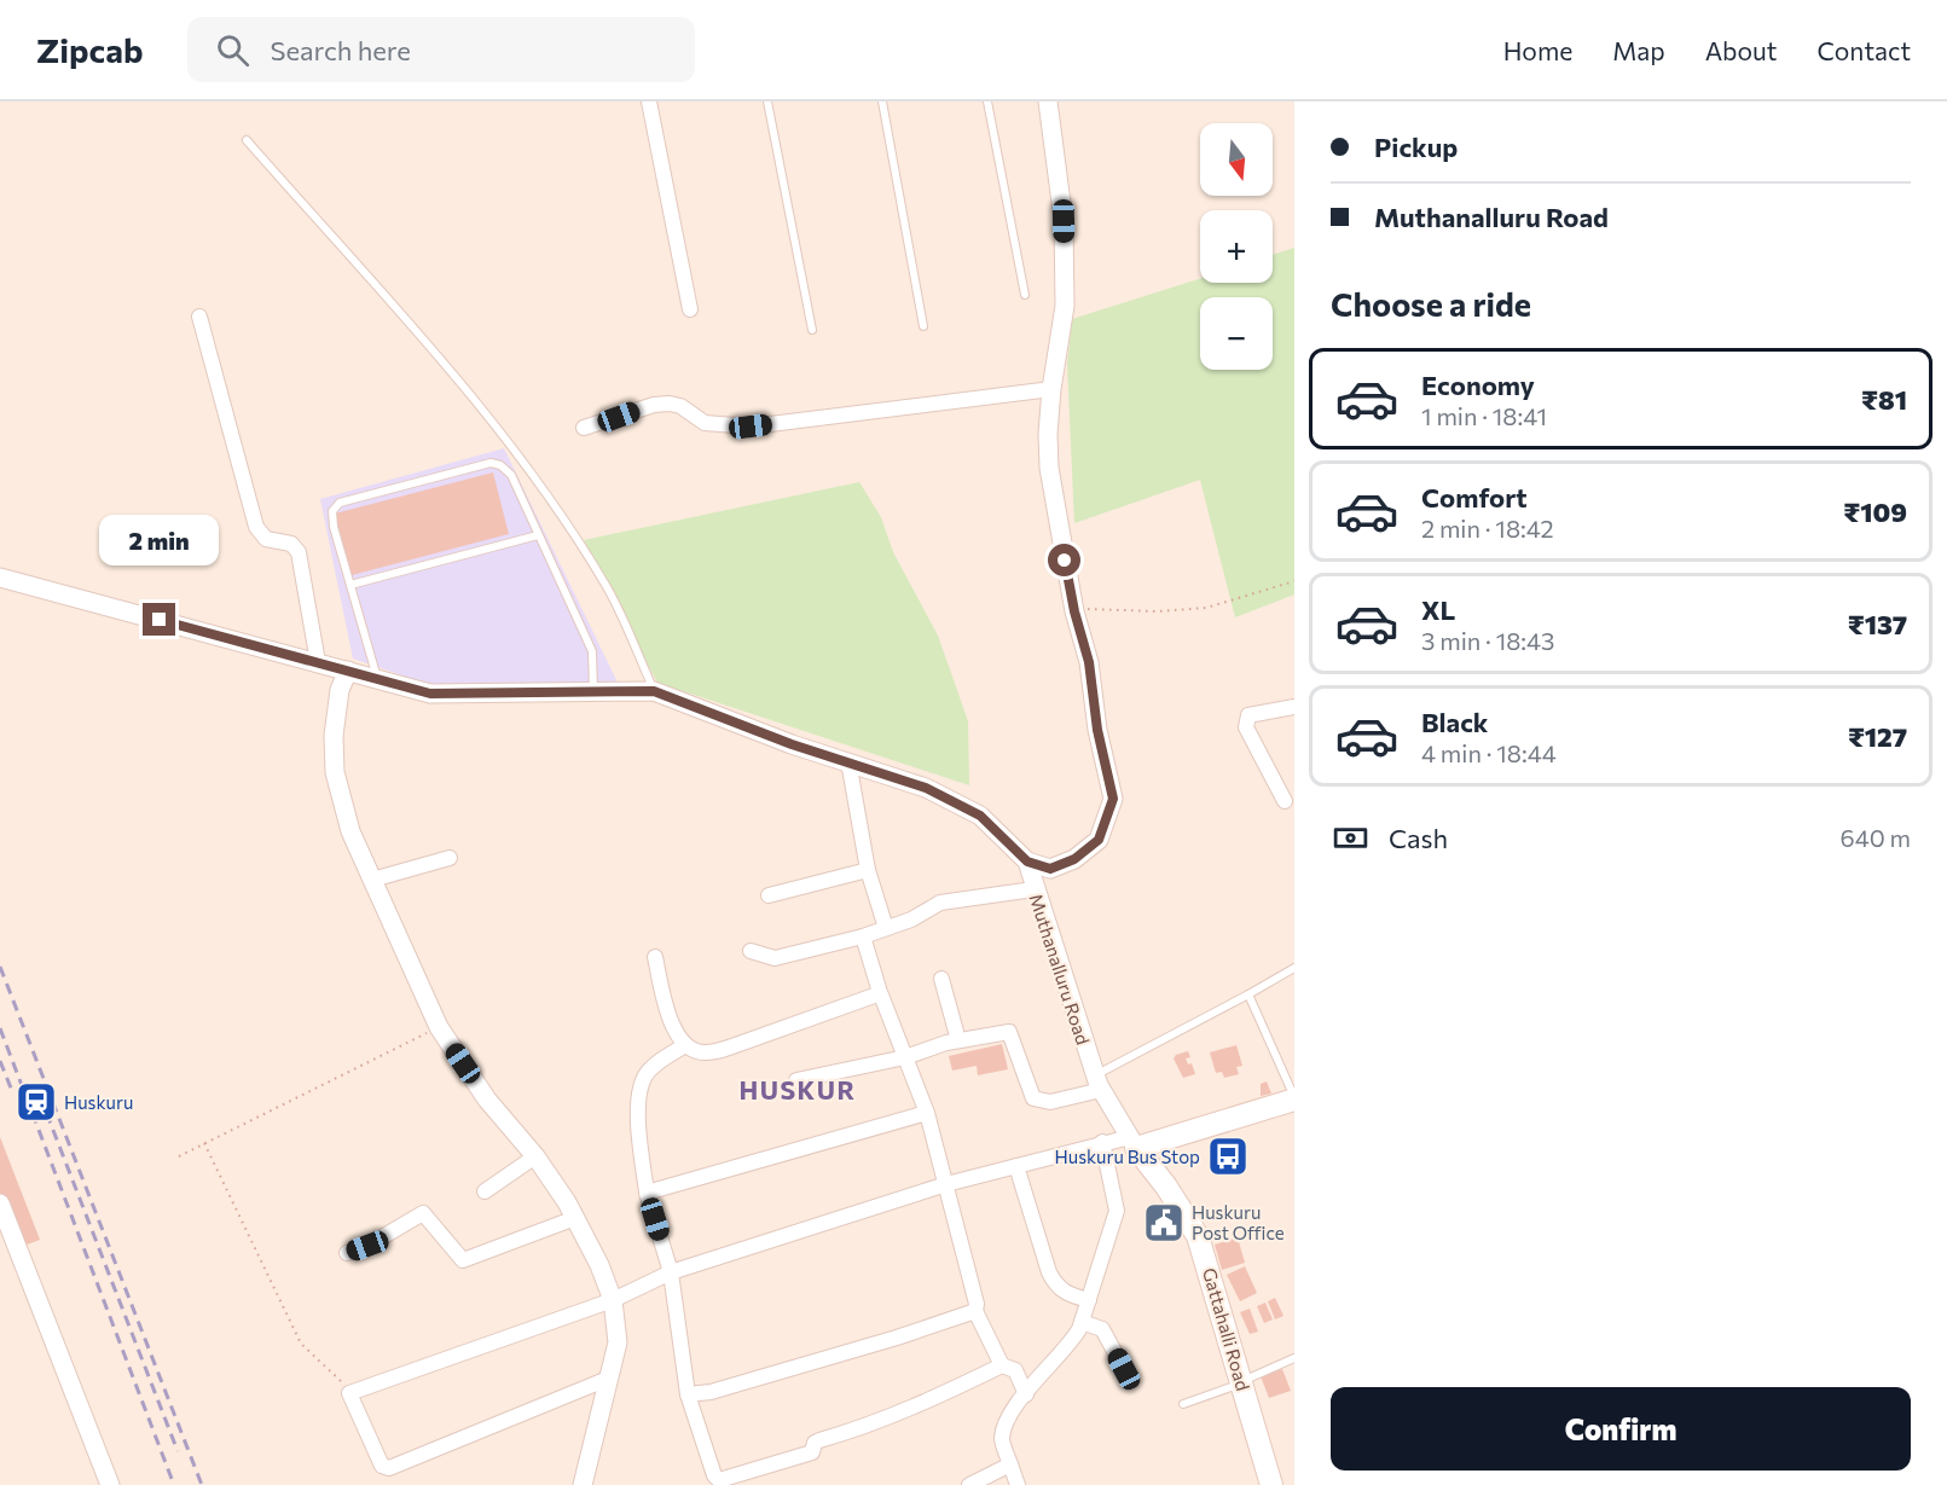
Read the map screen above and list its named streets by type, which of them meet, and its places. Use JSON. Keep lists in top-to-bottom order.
{
  "streets": {
    "main road": ["Gattahalli Road"],
    "street": ["Muthanalluru Road"]
  },
  "crossings": [
    ["Muthanalluru Road", "Gattahalli Road"]
  ],
  "districts": ["HUSKUR"],
  "places": {
    "station": ["Huskuru"],
    "bus stop": ["Huskuru Bus Stop"],
    "public building": ["Huskuru Post Office"]
  },
  "north": "bottom",
  "page": {
    "header": "Zipcab",
    "search": "Search here",
    "nav": [
      "Home",
      "Map",
      "About",
      "Contact"
    ],
    "banner": ["Pickup", "Muthanalluru Road"],
    "map_buttons": ["+", "−"],
    "heading": "Choose a ride",
    "list": [
      {
        "name": "Economy",
        "note": "1 min · 18:41",
        "value": "₹81"
      },
      {
        "name": "Comfort",
        "note": "2 min · 18:42",
        "value": "₹109"
      },
      {
        "name": "XL",
        "note": "3 min · 18:43",
        "value": "₹137"
      },
      {
        "name": "Black",
        "note": "4 min · 18:44",
        "value": "₹127"
      }
    ],
    "bubble": "2 min",
    "pay": ["Cash", "640 m"],
    "buttons": "Confirm"
  }
}
